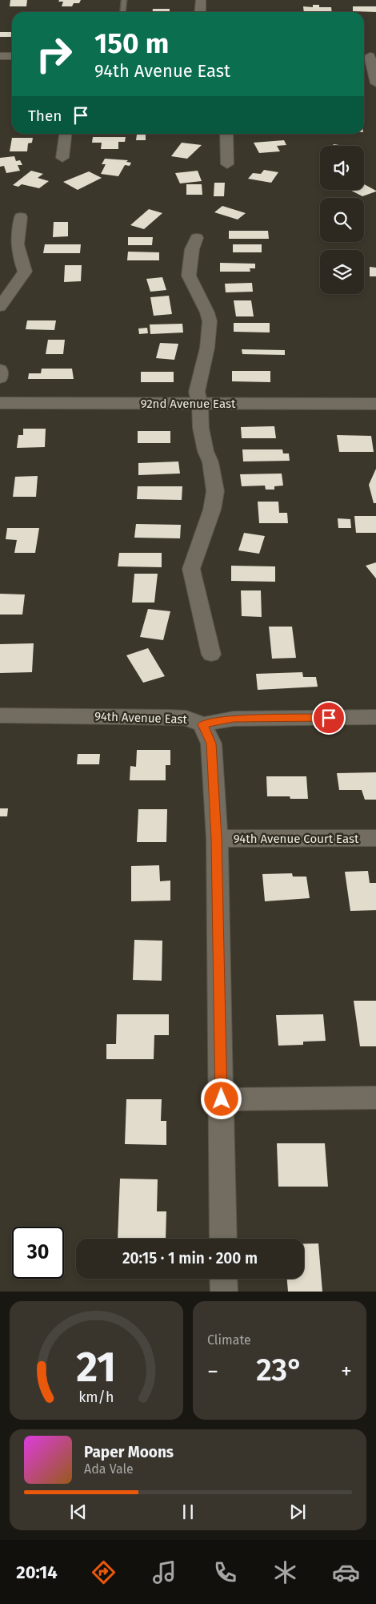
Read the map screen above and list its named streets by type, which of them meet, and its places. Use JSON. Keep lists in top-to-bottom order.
{
  "streets": {
    "street": ["92nd Avenue East", "94th Avenue East", "94th Avenue Court East"]
  },
  "page": {
    "turn": ["150 m", "94th Avenue East"],
    "then": "Then",
    "limit": "30",
    "trip": "20:15 · 1 min · 200 m",
    "tile": "Climate",
    "heat": ["−", "23°", "+"],
    "song": ["Paper Moons", "Ada Vale"],
    "tabs": "20:14",
    "gauge": ["21", "km/h"]
  }
}
